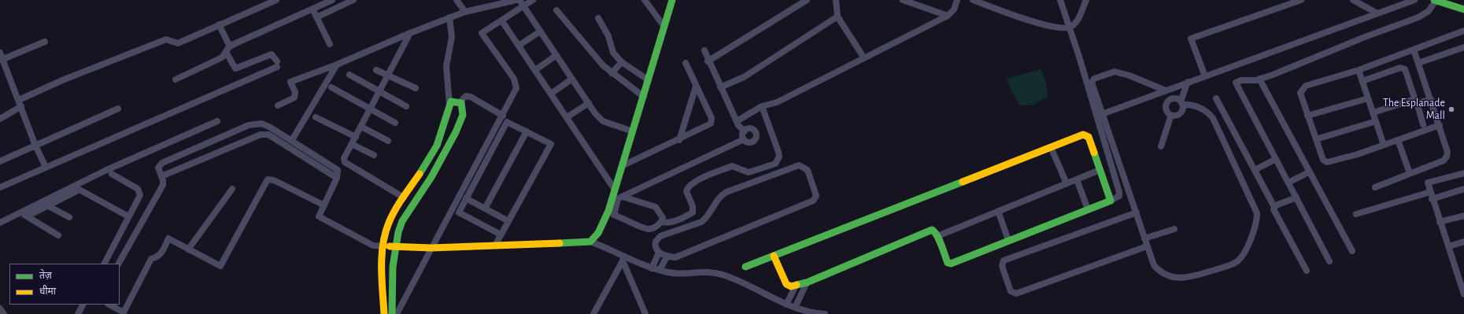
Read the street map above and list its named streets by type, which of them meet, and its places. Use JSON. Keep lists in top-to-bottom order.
{
  "places": ["The Esplanade Mall"],
  "legend": ["तेज़", "धीमा"]
}
